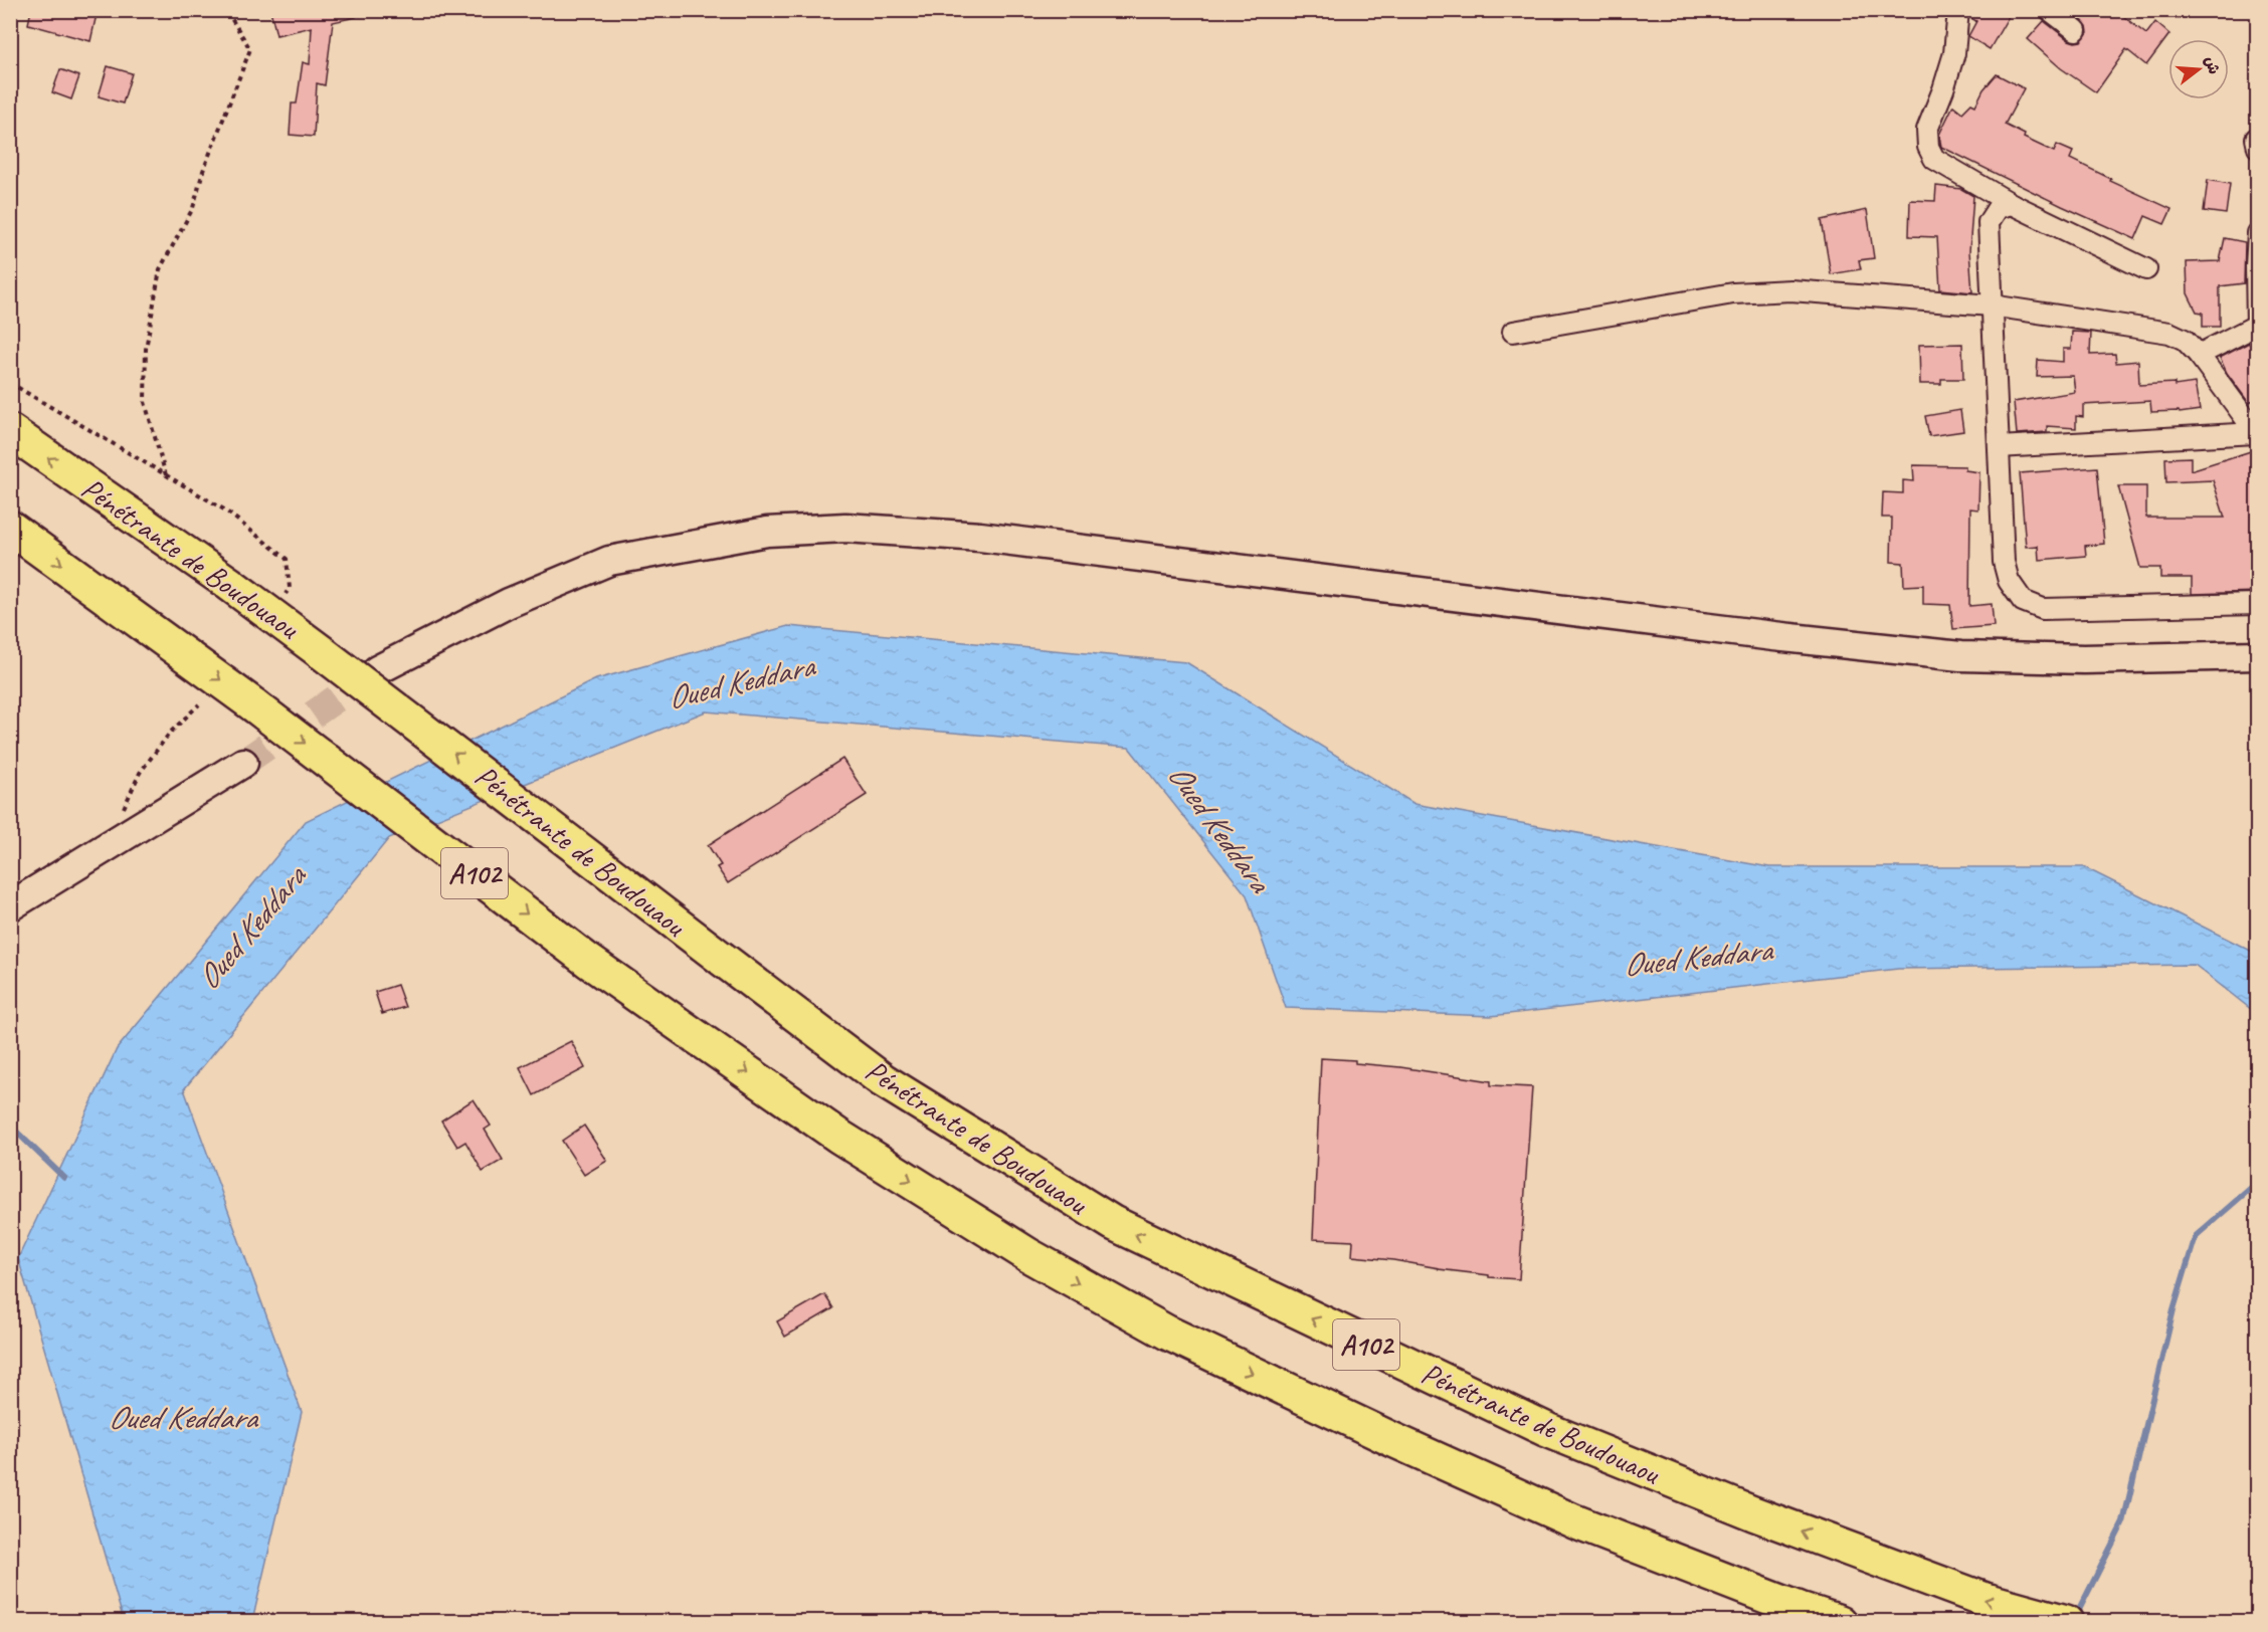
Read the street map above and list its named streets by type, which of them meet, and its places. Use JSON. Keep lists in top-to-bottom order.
{
  "streets": {
    "highway": ["Pénétrante de Boudouaou", "A102"]
  },
  "water": ["Oued Keddara"],
  "north": "right"
}
